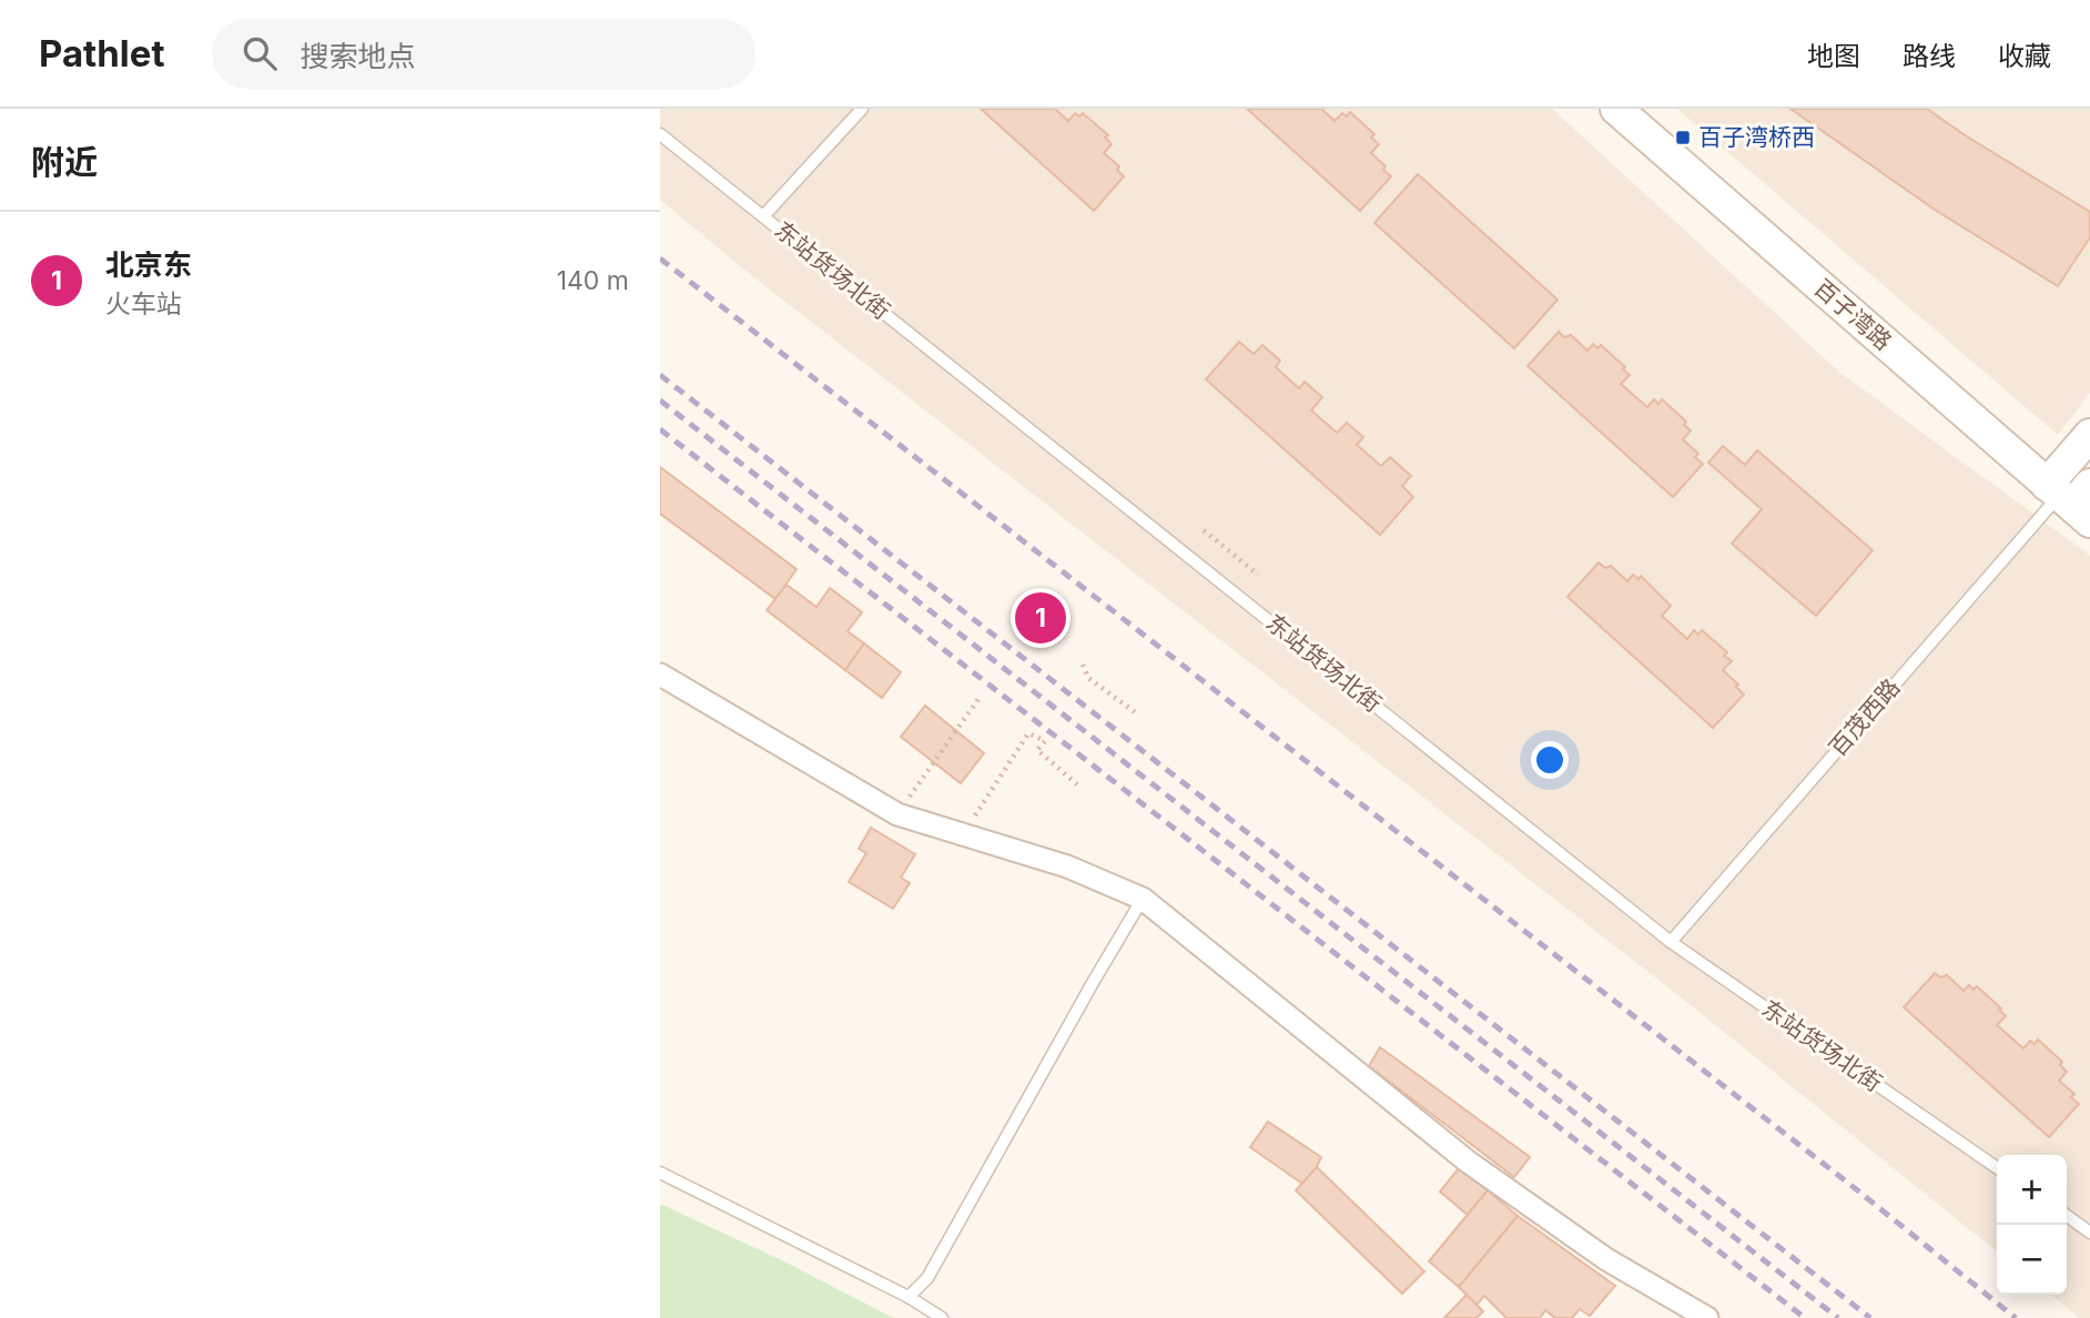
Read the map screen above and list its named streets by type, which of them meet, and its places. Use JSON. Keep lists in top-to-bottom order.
{
  "streets": {
    "street": ["百子湾路"],
    "lane": ["东站货场北街", "百茂西路"]
  },
  "crossings": [
    ["东站货场北街", "百茂西路"],
    ["百子湾路", "百茂西路"]
  ],
  "places": {
    "transit": ["百子湾桥西"]
  },
  "page": {
    "header": "Pathlet",
    "search": "搜索地点",
    "nav": ["地图", "路线", "收藏"],
    "heading": "附近",
    "list": [
      {
        "mark": "1",
        "name": "北京东",
        "note": "火车站",
        "value": "140 m"
      }
    ],
    "pins": "1",
    "map_buttons": ["+", "−"]
  }
}
